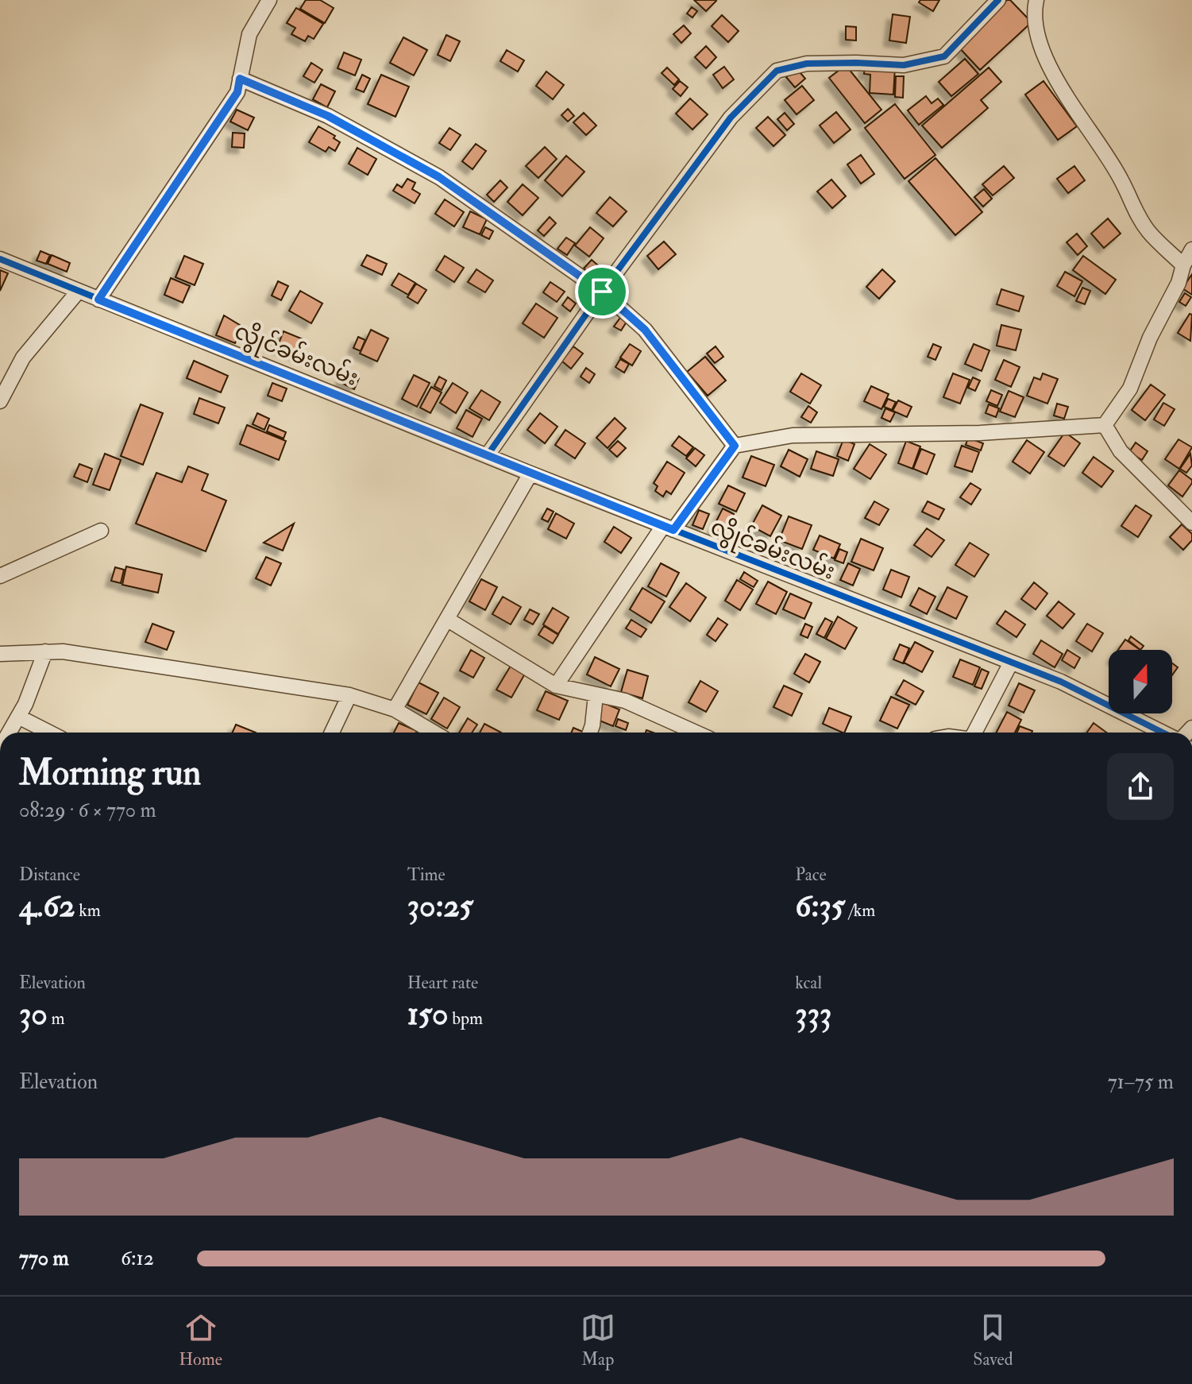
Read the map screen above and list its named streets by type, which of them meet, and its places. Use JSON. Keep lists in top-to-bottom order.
{
  "streets": {
    "street": ["လွိုင်ခမ်းလမ်း"]
  },
  "north": "top",
  "page": {
    "heading": ["Morning run", "08:29 · 6 × 770 m"],
    "stats": [
      ["Distance", "4.62 km"],
      ["Time", "30:25"],
      ["Pace", "6:35 /km"],
      ["Elevation", "30 m"],
      ["Heart rate", "150 bpm"],
      ["kcal", "333"]
    ],
    "chart": ["Elevation", "71–75 m"],
    "list": [
      {
        "name": "770 m",
        "note": "6:12"
      }
    ],
    "tabs": ["Home", "Map", "Saved"]
  }
}
